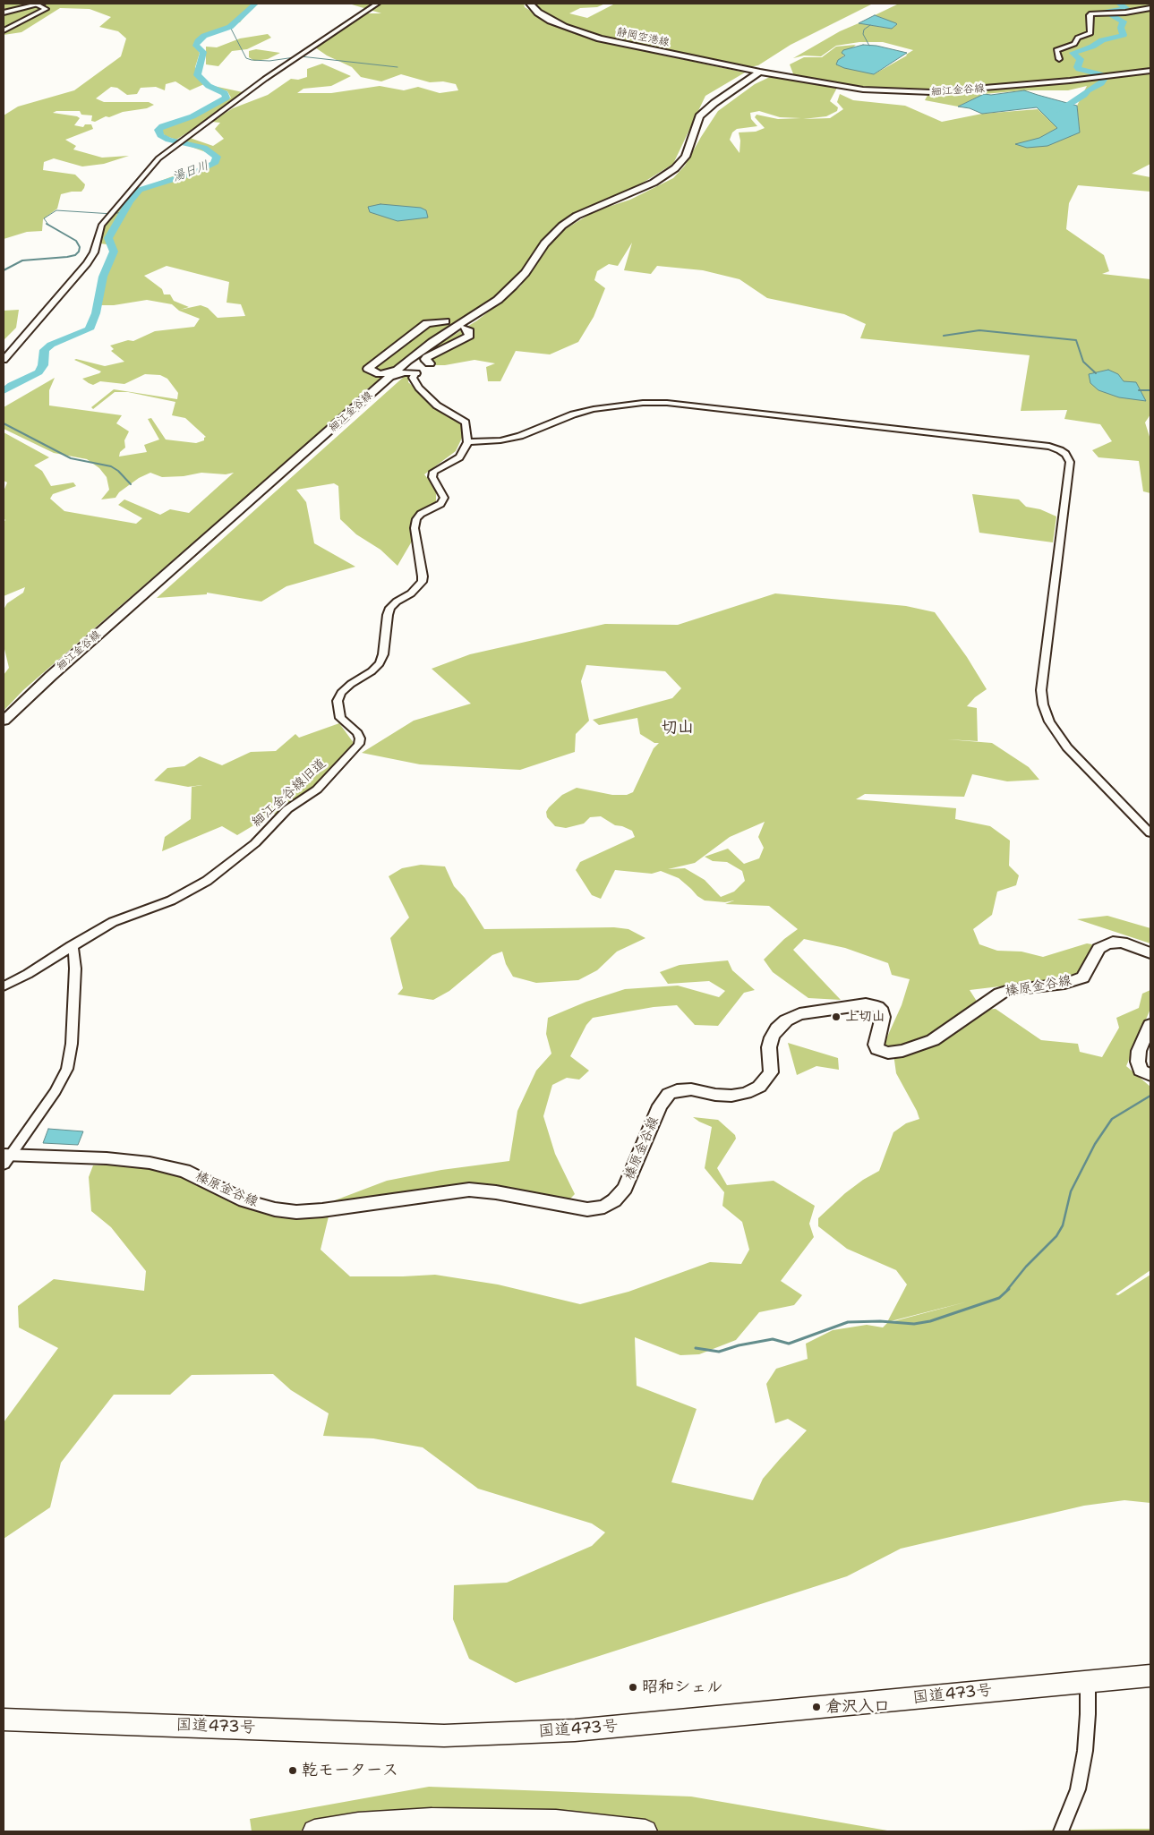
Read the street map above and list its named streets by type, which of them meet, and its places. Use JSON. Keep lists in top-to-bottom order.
{
  "streets": {
    "highway": ["国道473号"],
    "main road": ["静岡空港線", "細江金谷線", "榛原金谷線"],
    "street": ["細江金谷線旧道"]
  },
  "crossings": [
    ["静岡空港線", "細江金谷線"]
  ],
  "districts": ["切山"],
  "water": ["湯日川"],
  "places": [
    "上切山",
    "昭和シェル",
    "倉沢入口",
    "乾モータース"
  ]
}
